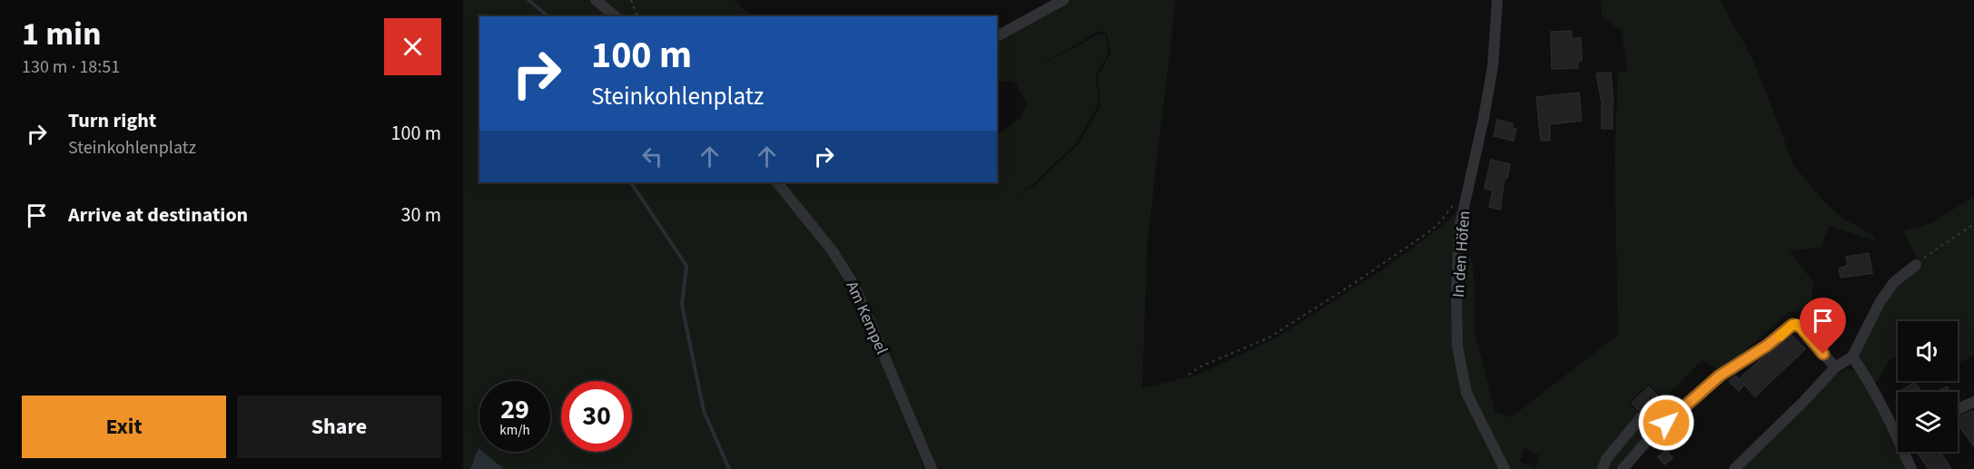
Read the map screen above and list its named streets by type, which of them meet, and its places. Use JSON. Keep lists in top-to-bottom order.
{
  "streets": {
    "street": ["In den Höfen", "Am Kempel"]
  },
  "page": {
    "heading": ["1 min", "130 m · 18:51"],
    "turn": ["100 m", "Steinkohlenplatz"],
    "list": [
      {
        "name": "Turn right",
        "note": "Steinkohlenplatz",
        "value": "100 m"
      },
      {
        "name": "Arrive at destination",
        "value": "30 m"
      }
    ],
    "speed": "29 km/h",
    "limit": "30",
    "buttons": ["Exit", "Share"]
  }
}
